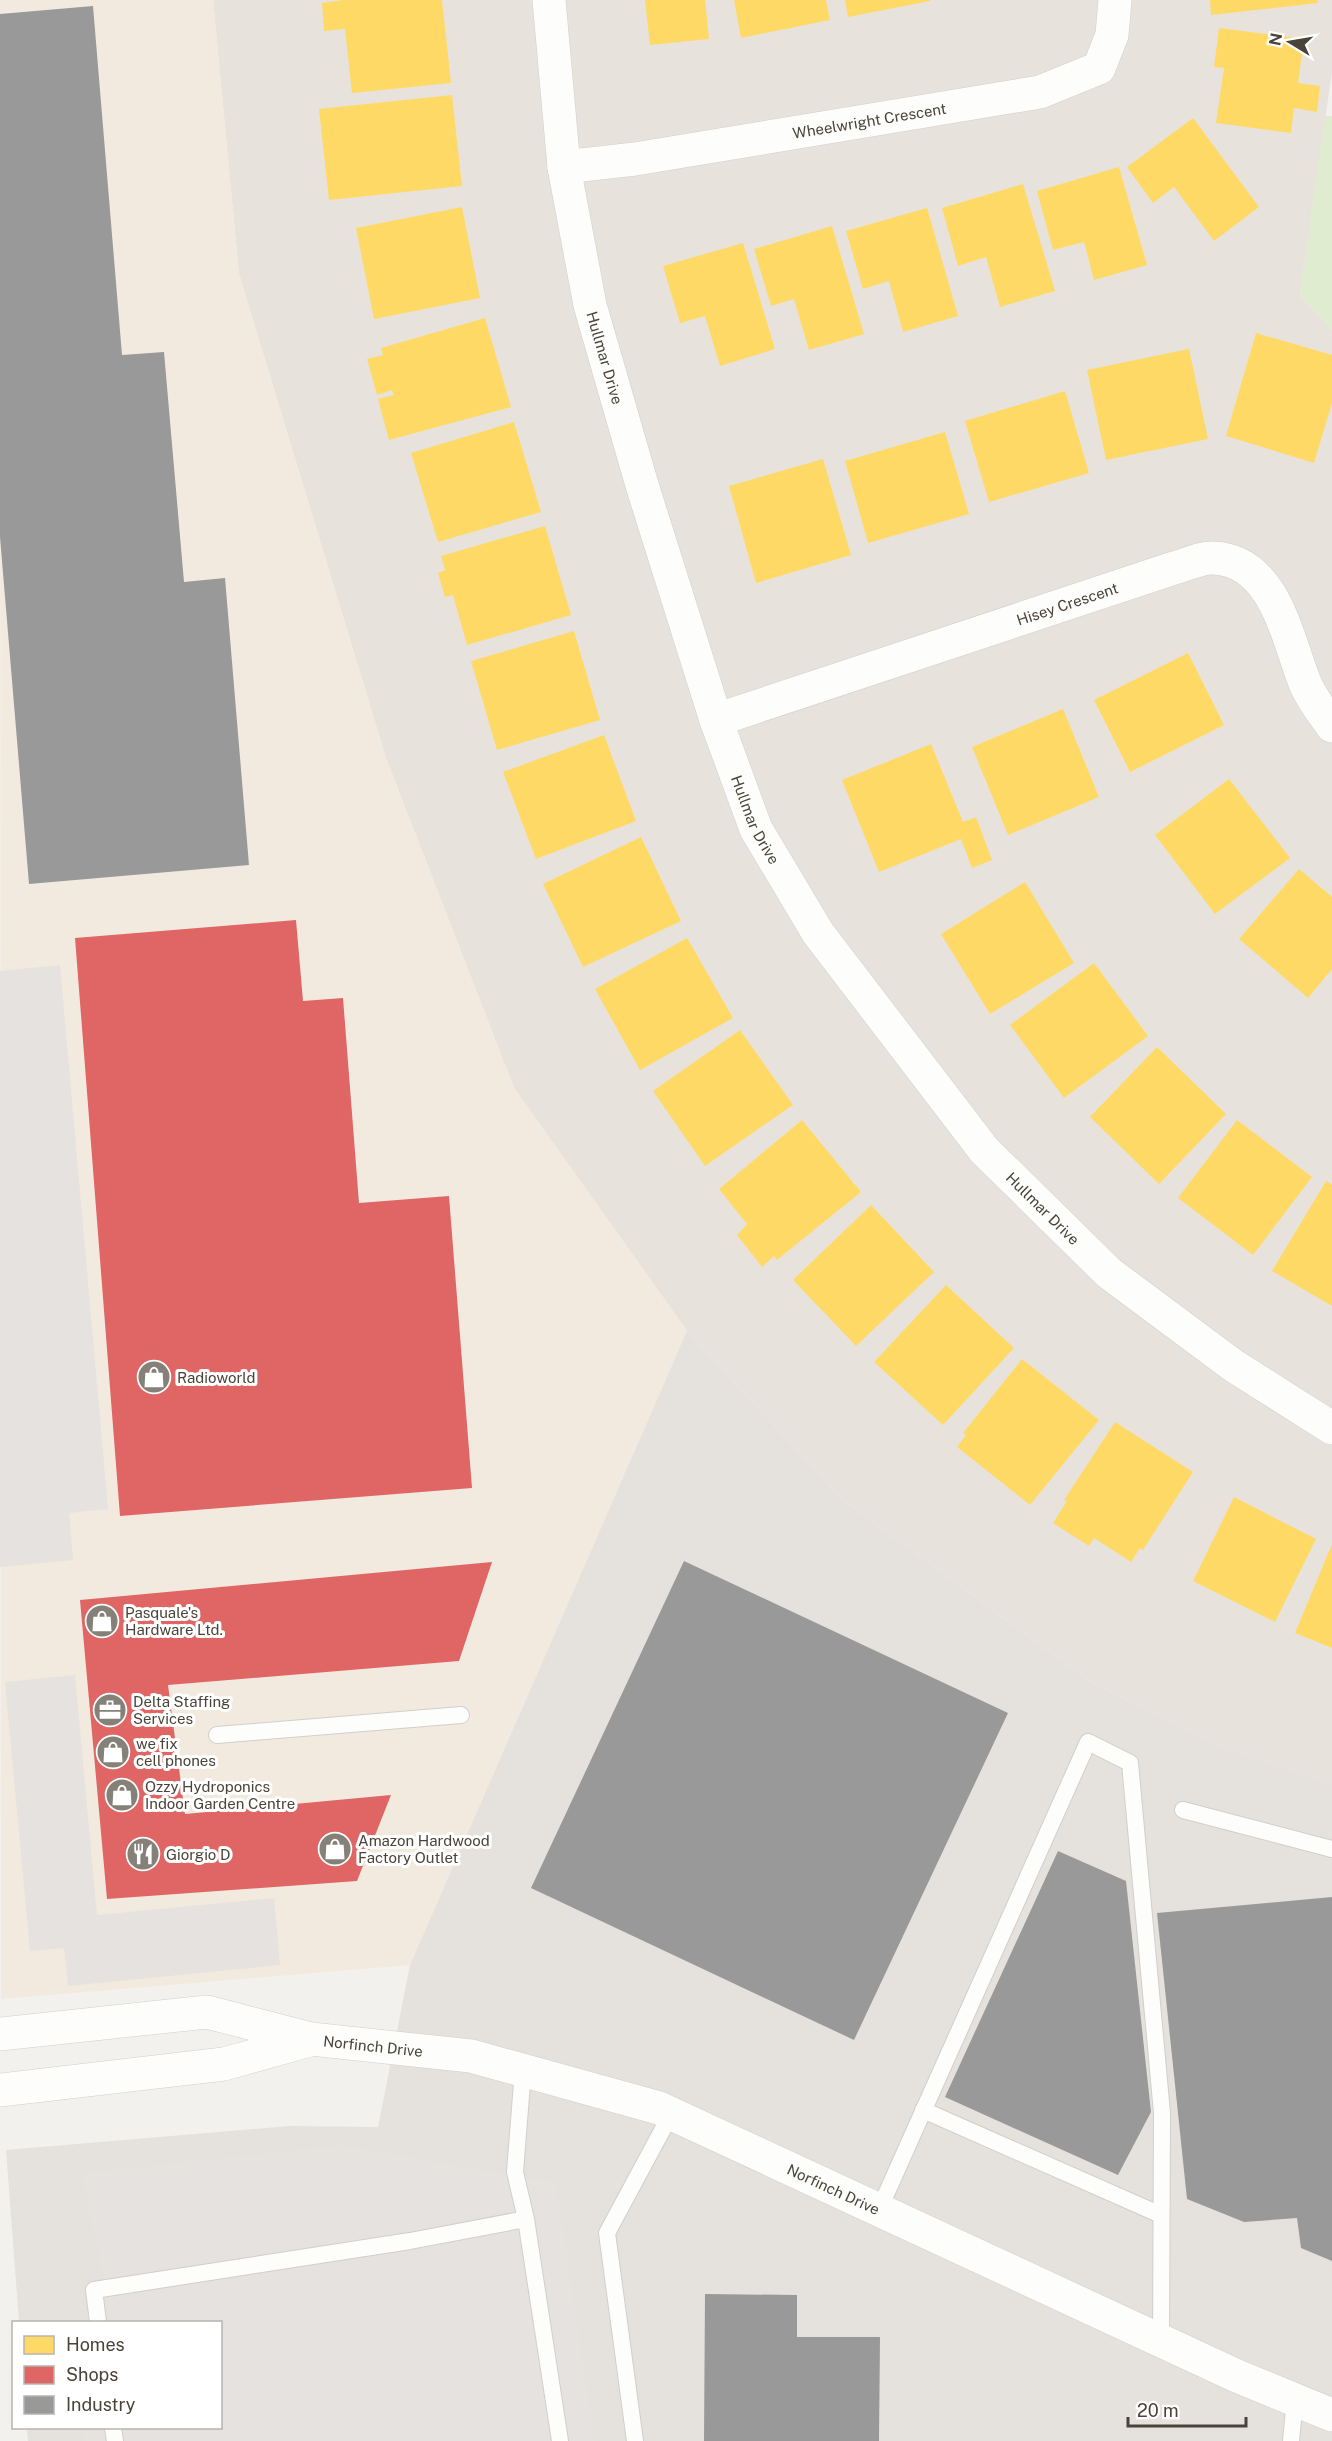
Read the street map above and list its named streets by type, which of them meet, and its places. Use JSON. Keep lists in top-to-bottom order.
{
  "streets": {
    "street": [
      "Wheelwright Crescent",
      "Hullmar Drive",
      "Hisey Crescent",
      "Norfinch Drive"
    ]
  },
  "crossings": [
    ["Wheelwright Crescent", "Hullmar Drive"],
    ["Hullmar Drive", "Hisey Crescent"]
  ],
  "places": {
    "shop": [
      "Radioworld",
      "Pasquale's Hardware Ltd.",
      "we fix cell phones",
      "Ozzy Hydroponics Indoor Garden Centre",
      "Amazon Hardwood Factory Outlet"
    ],
    "office": ["Delta Staffing Services"],
    "restaurant": ["Giorgio D"]
  },
  "legend": ["Homes", "Shops", "Industry"],
  "scale_bar": "20 m",
  "north": "left"
}
